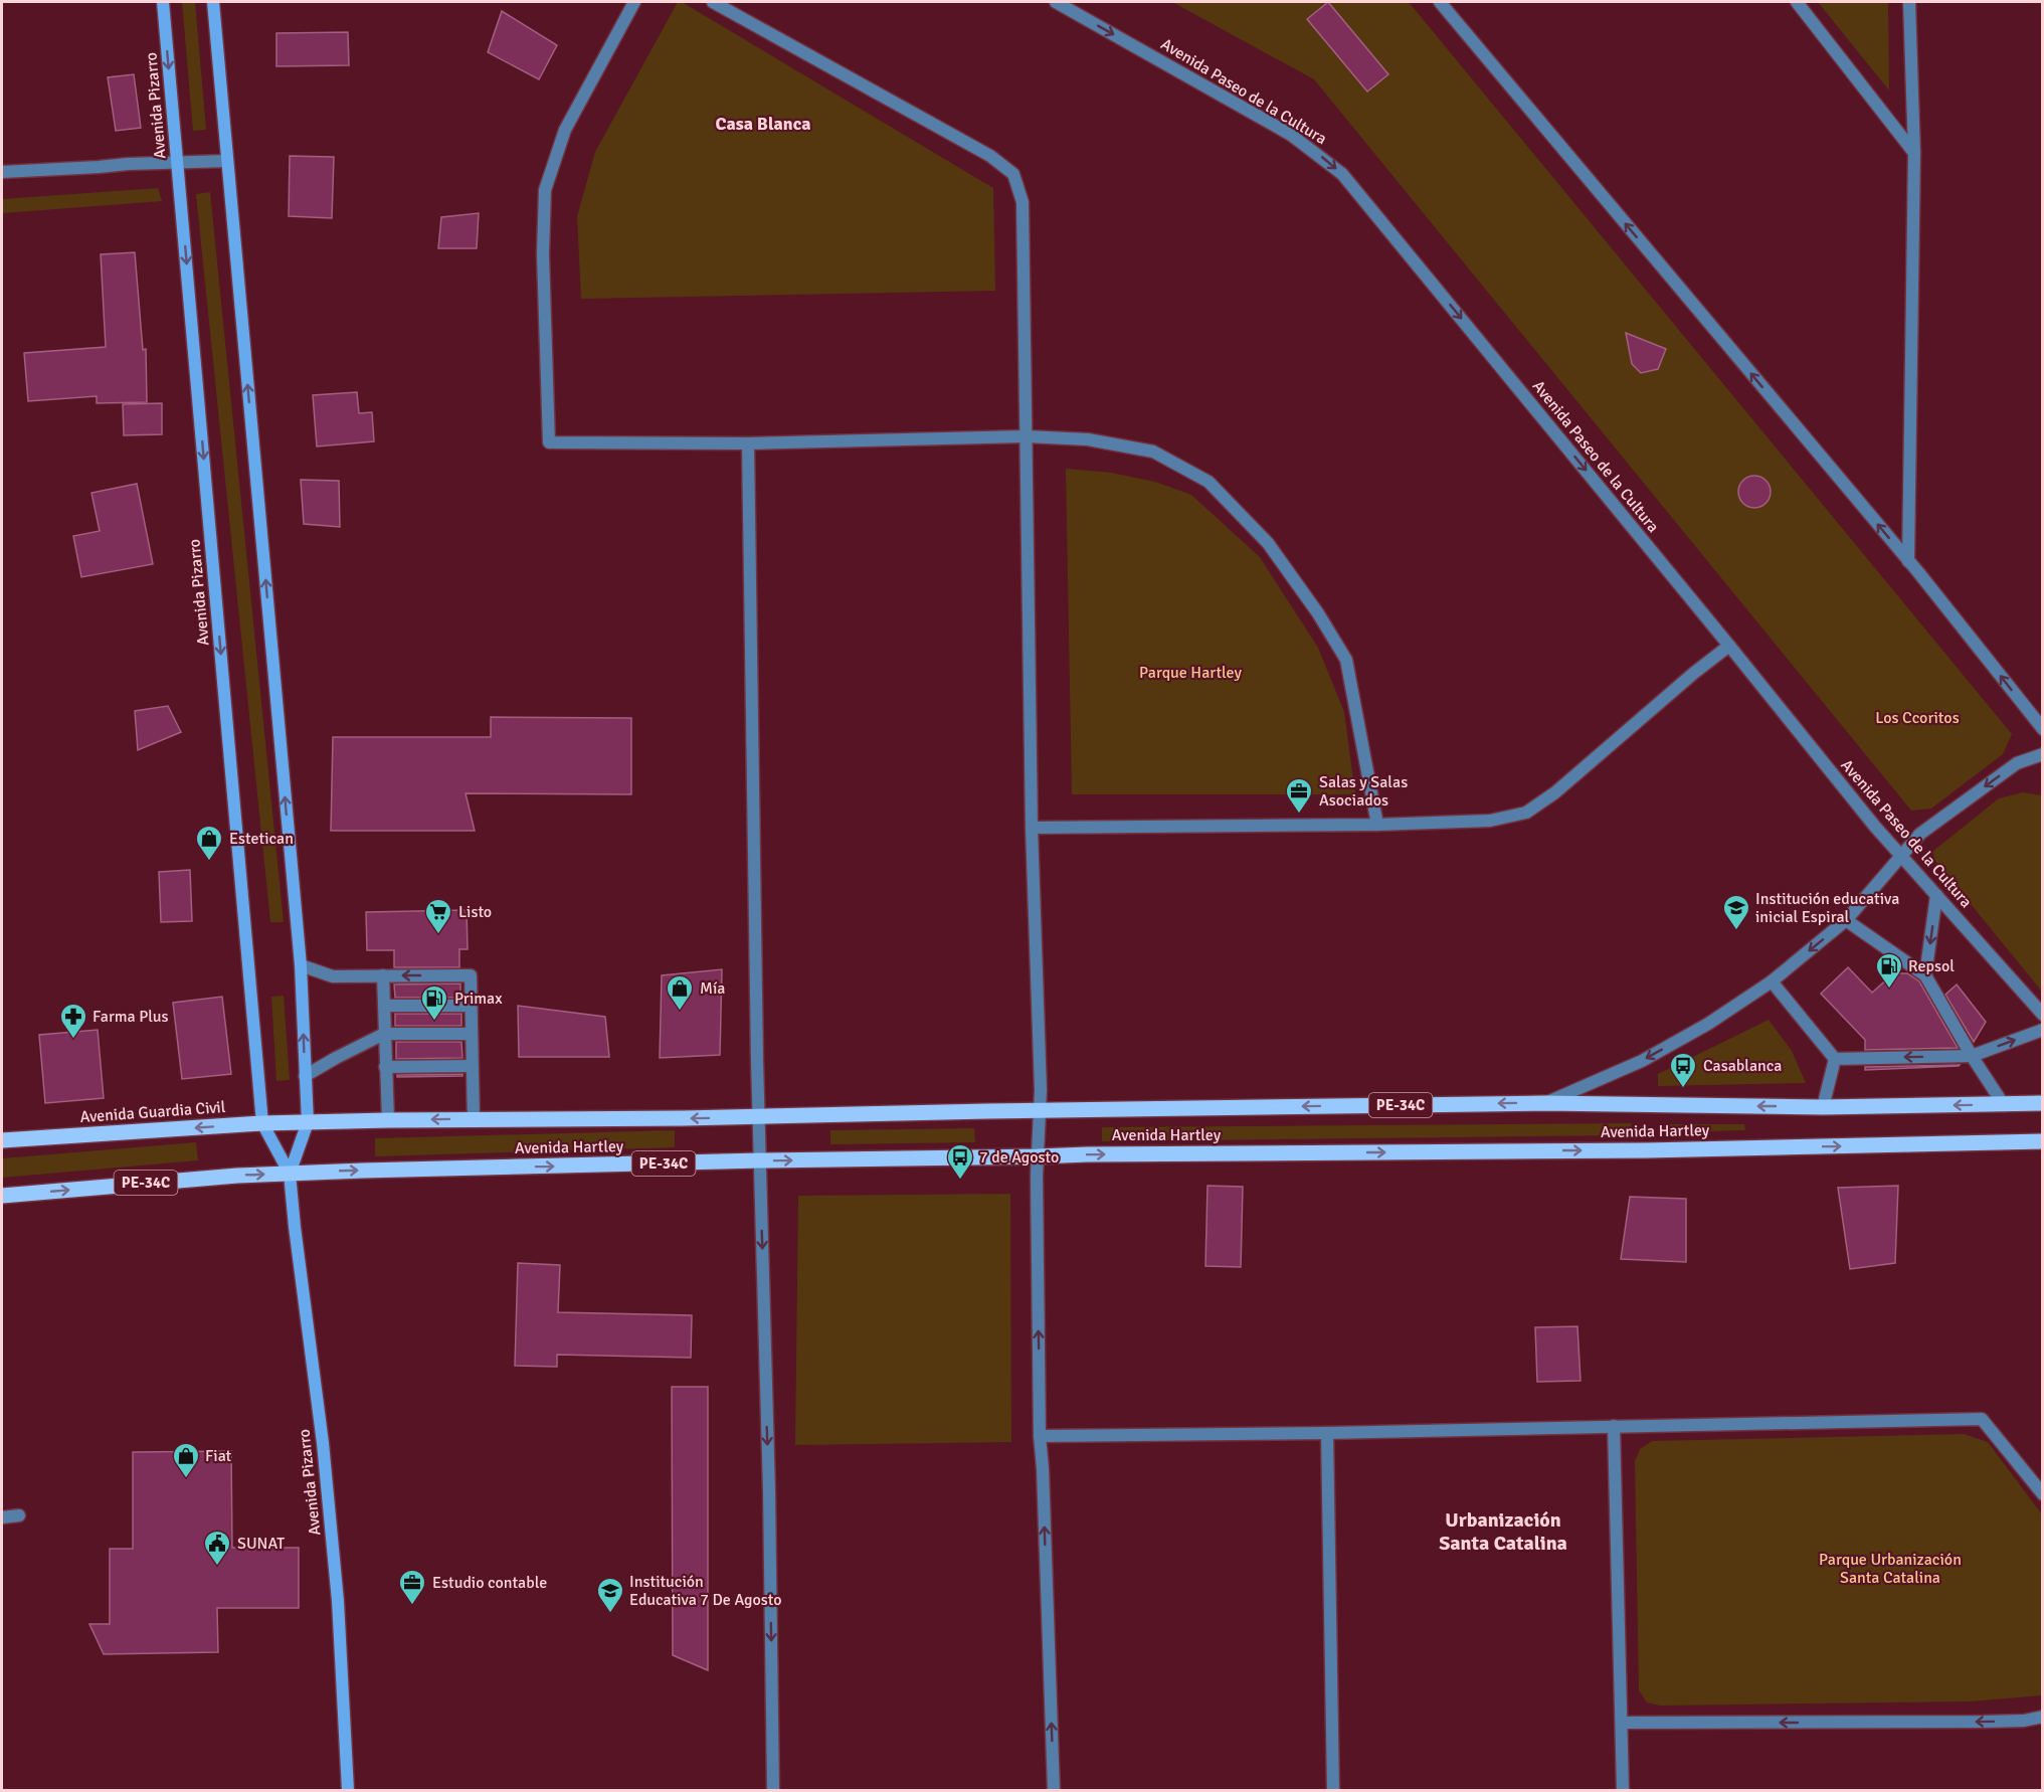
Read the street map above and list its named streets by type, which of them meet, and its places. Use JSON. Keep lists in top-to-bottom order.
{
  "streets": {
    "main road": [
      "Avenida Pizarro",
      "PE-34C",
      "Avenida Guardia Civil",
      "Avenida Hartley"
    ],
    "street": ["Avenida Paseo de la Cultura"]
  },
  "crossings": [
    ["Avenida Pizarro", "PE-34C"],
    ["Avenida Pizarro", "Avenida Guardia Civil"],
    ["Avenida Pizarro", "Avenida Hartley"],
    ["PE-34C", "Avenida Hartley"],
    ["Avenida Guardia Civil", "Avenida Hartley"]
  ],
  "one_way": ["Avenida Paseo de la Cultura"],
  "districts": ["Casa Blanca", "Urbanización Santa Catalina"],
  "parks": ["Parque Hartley", "Los Ccoritos", "Parque Urbanización Santa Catalina"],
  "places": {
    "office": ["Salas y Salas Asociados", "Estudio contable"],
    "shop": ["Estetican", "Mía", "Fiat"],
    "school or university": ["Institución educativa inicial Espiral", "Institución Educativa 7 De Agosto"],
    "supermarket": ["Listo"],
    "fuel station": ["Repsol", "Primax"],
    "pharmacy": ["Farma Plus"],
    "bus stop": ["Casablanca", "7 de Agosto"],
    "public building": ["SUNAT"]
  }
}
